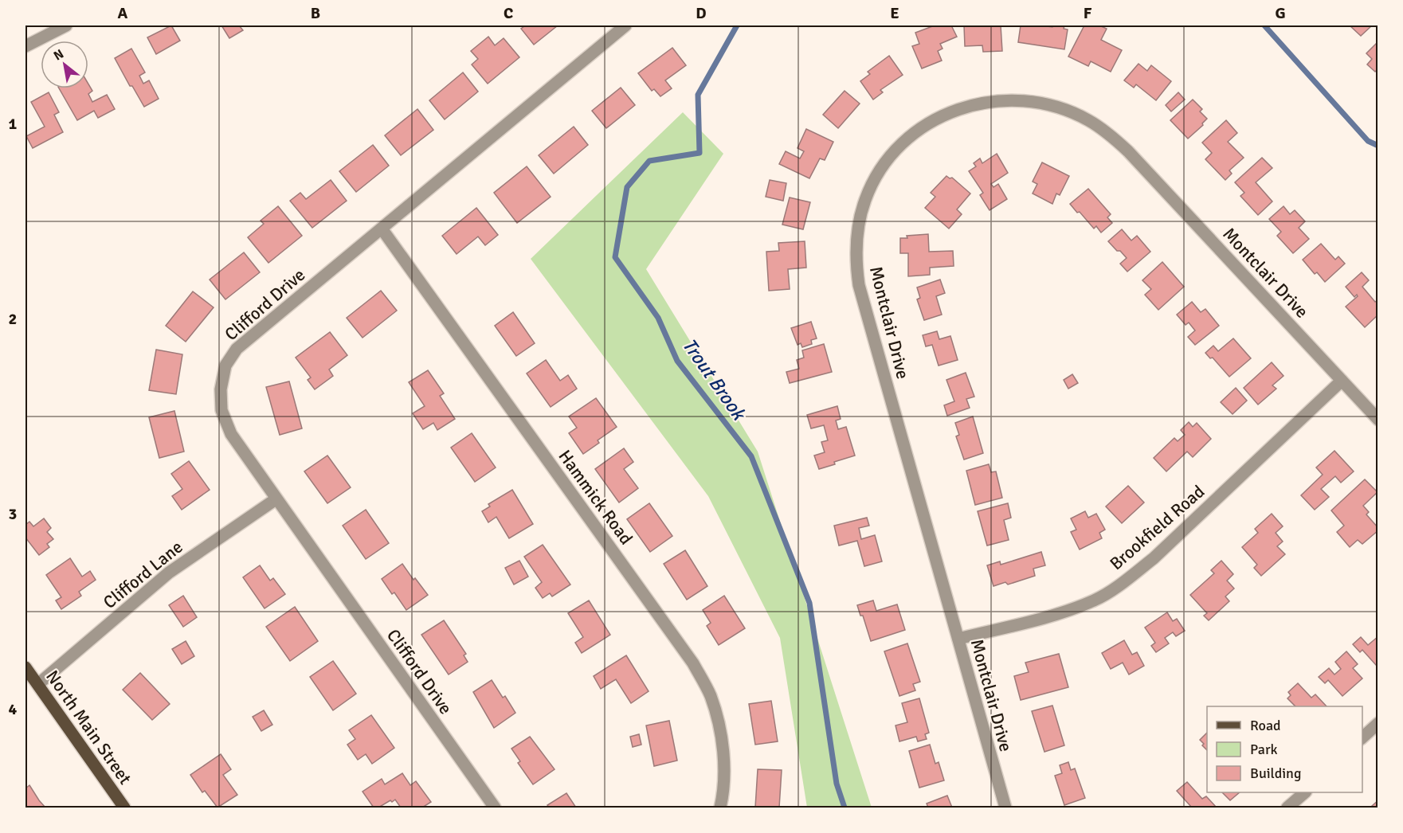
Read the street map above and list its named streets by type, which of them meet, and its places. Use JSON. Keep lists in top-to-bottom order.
{
  "streets": {
    "main road": ["North Main Street"],
    "street": [
      "Montclair Drive",
      "Clifford Drive",
      "Hammick Road",
      "Brookfield Road",
      "Clifford Lane"
    ]
  },
  "crossings": [
    ["Montclair Drive", "Brookfield Road"],
    ["Clifford Drive", "Hammick Road"],
    ["Clifford Drive", "Clifford Lane"],
    ["Clifford Lane", "North Main Street"]
  ],
  "water": ["Trout Brook"],
  "legend": ["Road", "Park", "Building"],
  "north": "top left",
  "grid": {
    "columns": [
      "A",
      "B",
      "C",
      "D",
      "E",
      "F",
      "G"
    ],
    "rows": [
      "1",
      "2",
      "3",
      "4"
    ]
  }
}
